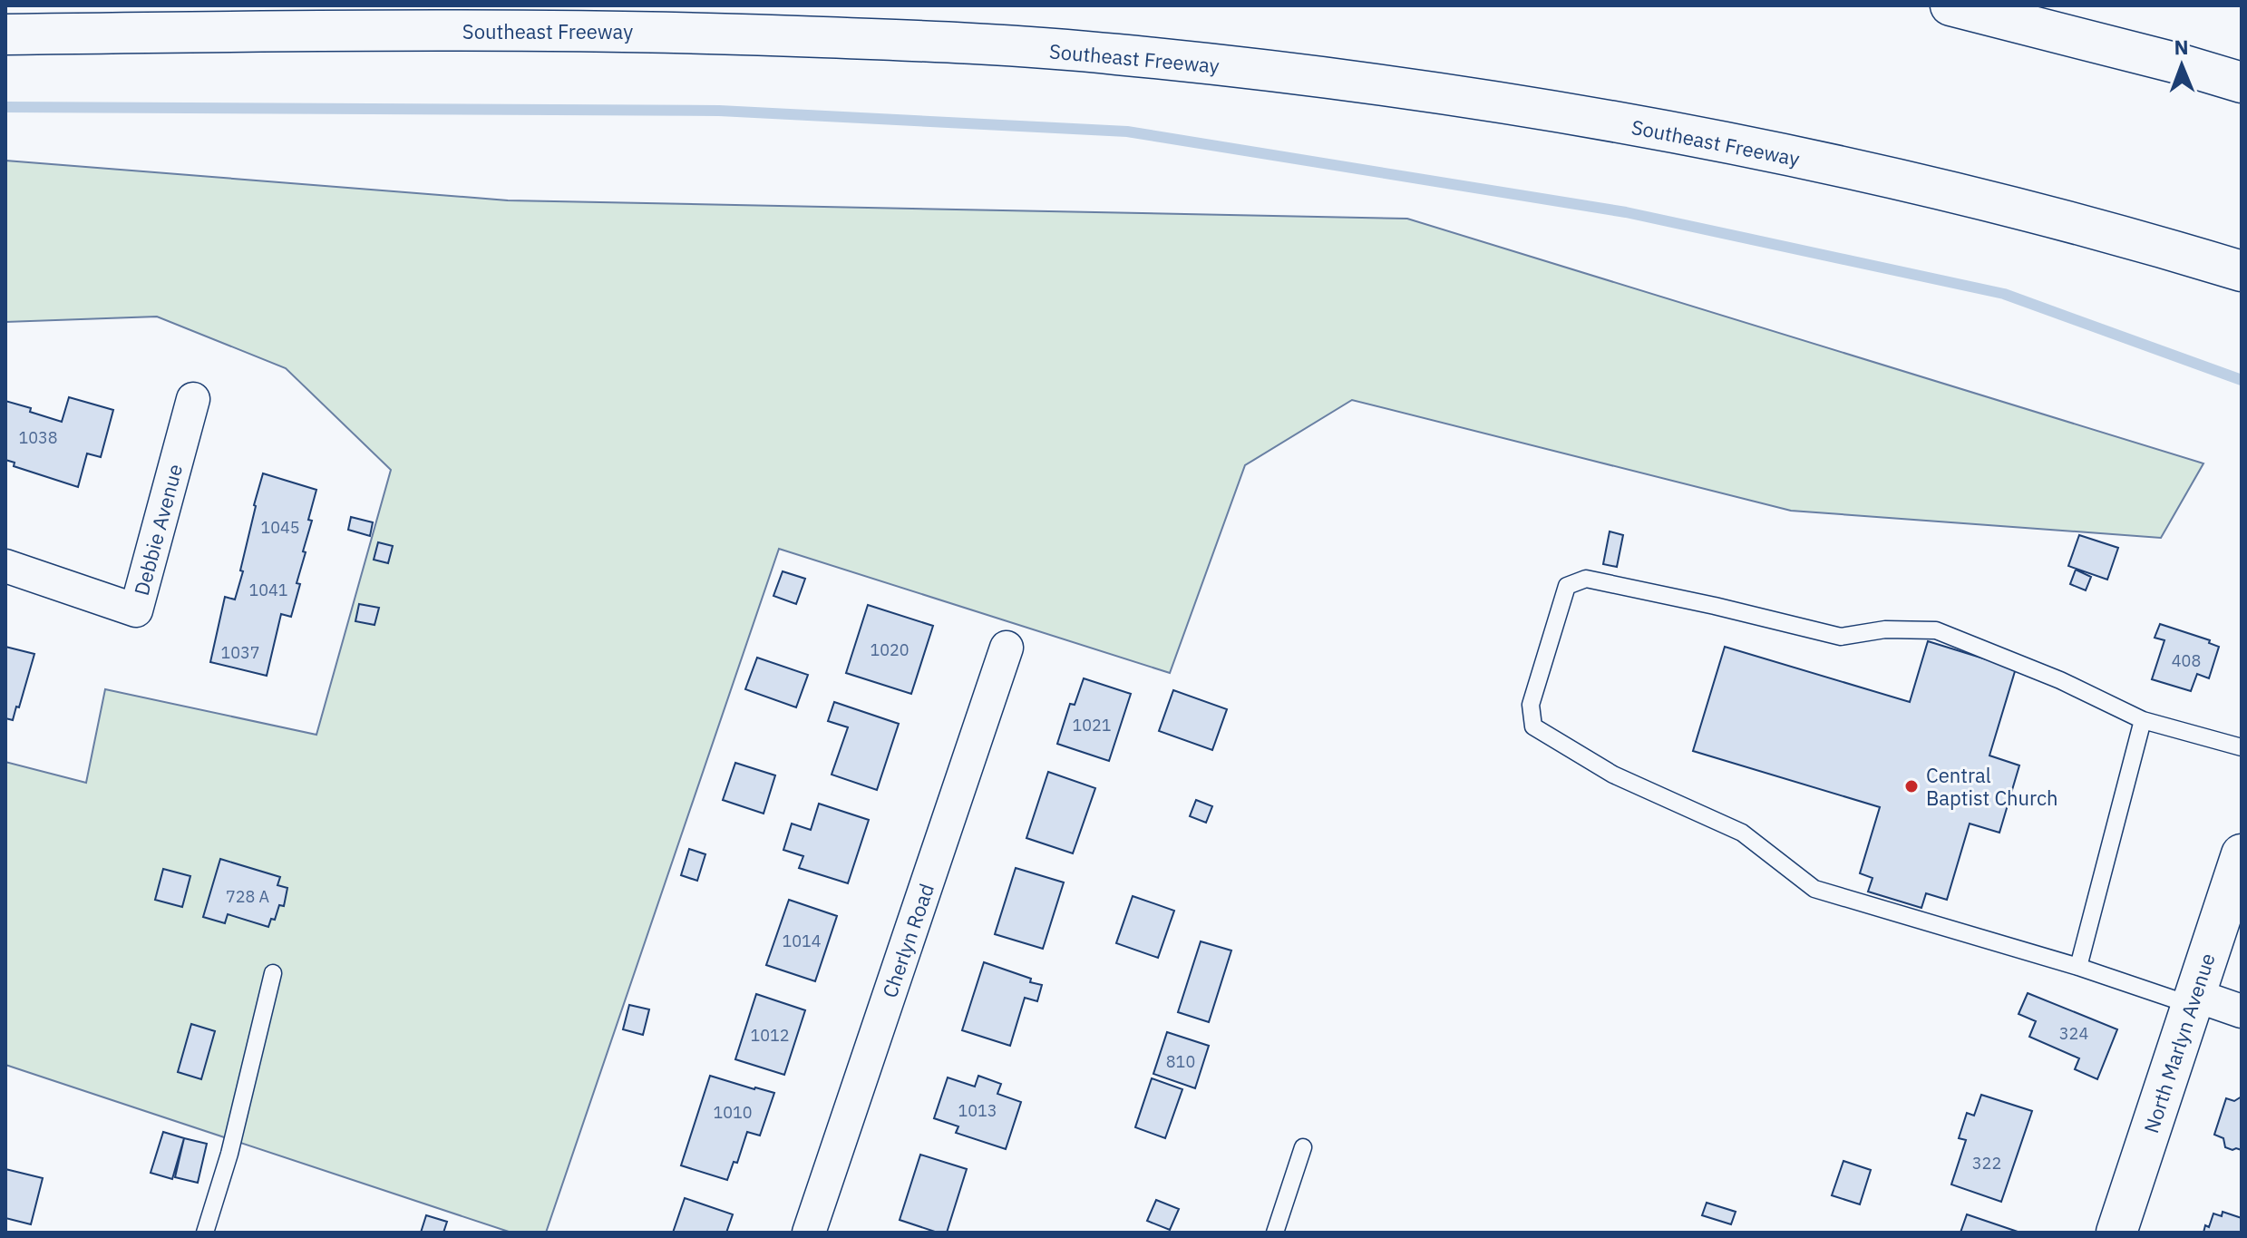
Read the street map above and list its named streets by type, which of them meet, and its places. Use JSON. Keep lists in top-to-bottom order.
{
  "streets": {
    "main road": ["Southeast Freeway", "North Marlyn Avenue"],
    "street": ["Debbie Avenue", "Cherlyn Road"]
  },
  "places": ["Central Baptist Church"],
  "house_numbers": [
    "1038",
    "1045",
    "1041",
    "1020",
    "1037",
    "408",
    "1021",
    "728 A",
    "1014",
    "324",
    "1012",
    "810",
    "1013",
    "1010",
    "322"
  ],
  "north": "top"
}
